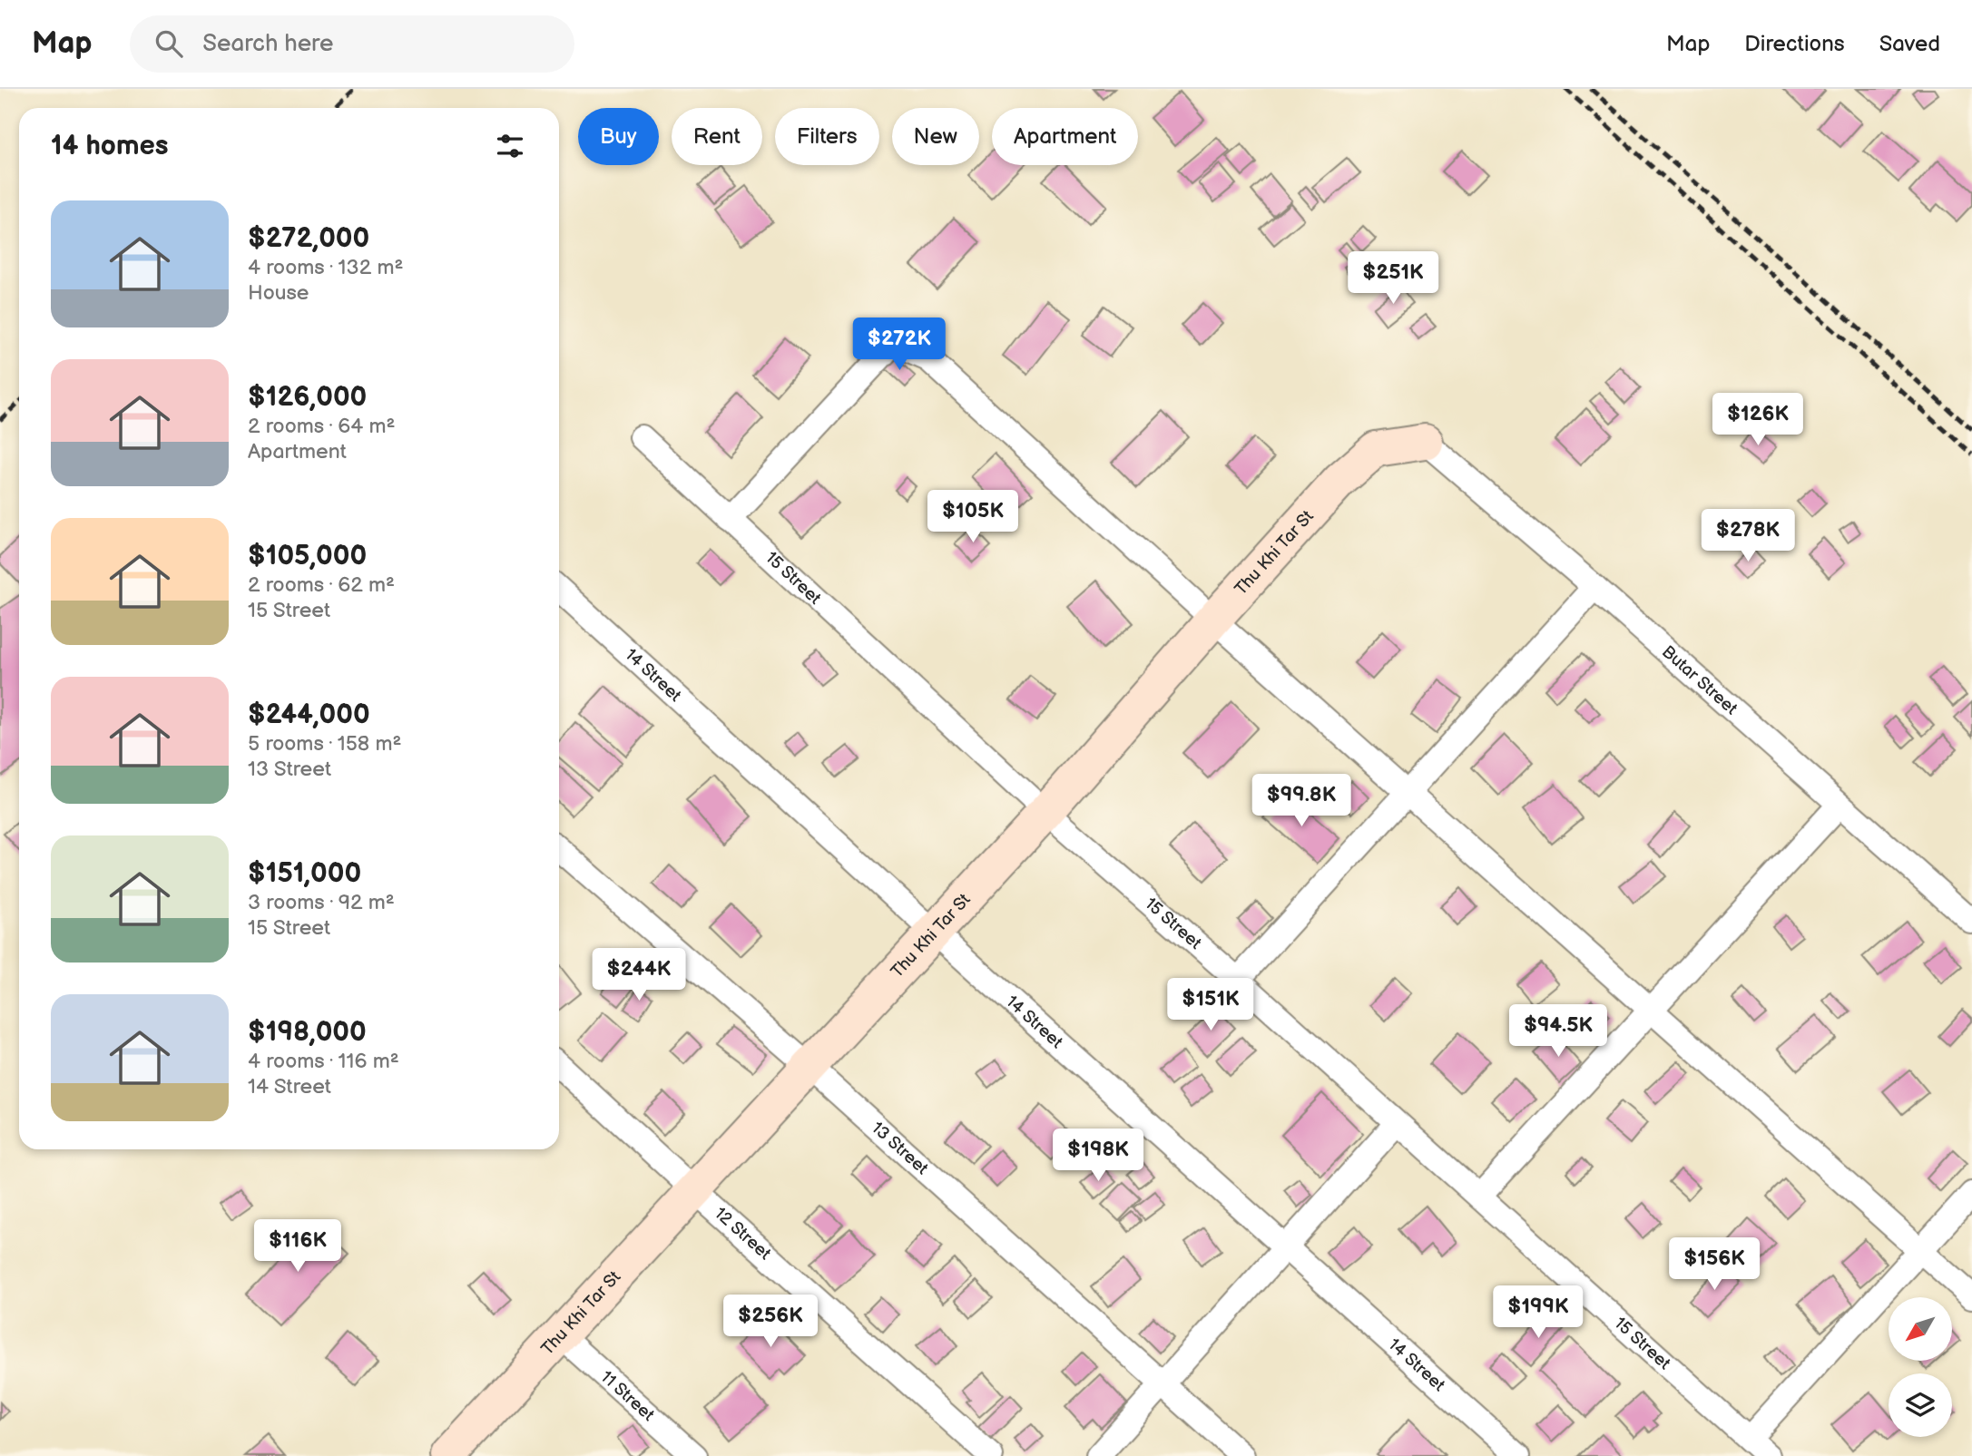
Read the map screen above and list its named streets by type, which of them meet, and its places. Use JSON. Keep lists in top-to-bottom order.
{
  "streets": {
    "street": [
      "Thu Khi Tar St",
      "15 Street",
      "14 Street",
      "Butar Street",
      "13 Street",
      "12 Street",
      "11 Street"
    ]
  },
  "crossings": [
    ["Thu Khi Tar St", "15 Street"],
    ["Thu Khi Tar St", "14 Street"],
    ["Thu Khi Tar St", "Butar Street"],
    ["Thu Khi Tar St", "13 Street"],
    ["Thu Khi Tar St", "12 Street"],
    ["Thu Khi Tar St", "11 Street"]
  ],
  "north": "bottom left",
  "page": {
    "header": "Map",
    "search": "Search here",
    "nav": ["Map", "Directions", "Saved"],
    "chip": [
      "Buy",
      "Rent",
      "Filters",
      "New",
      "Apartment"
    ],
    "heading": "14 homes",
    "list": [
      {
        "name": "$272,000",
        "note": "4 rooms · 132 m² · House"
      },
      {
        "name": "$126,000",
        "note": "2 rooms · 64 m² · Apartment"
      },
      {
        "name": "$105,000",
        "note": "2 rooms · 62 m² · 15 Street"
      },
      {
        "name": "$244,000",
        "note": "5 rooms · 158 m² · 13 Street"
      },
      {
        "name": "$151,000",
        "note": "3 rooms · 92 m² · 15 Street"
      },
      {
        "name": "$198,000",
        "note": "4 rooms · 116 m² · 14 Street"
      }
    ],
    "price": [
      "$251K",
      "$272K",
      "$126K",
      "$105K",
      "$278K",
      "$99.8K",
      "$244K",
      "$151K",
      "$94.5K",
      "$198K",
      "$116K",
      "$156K",
      "$199K",
      "$256K"
    ]
  }
}
